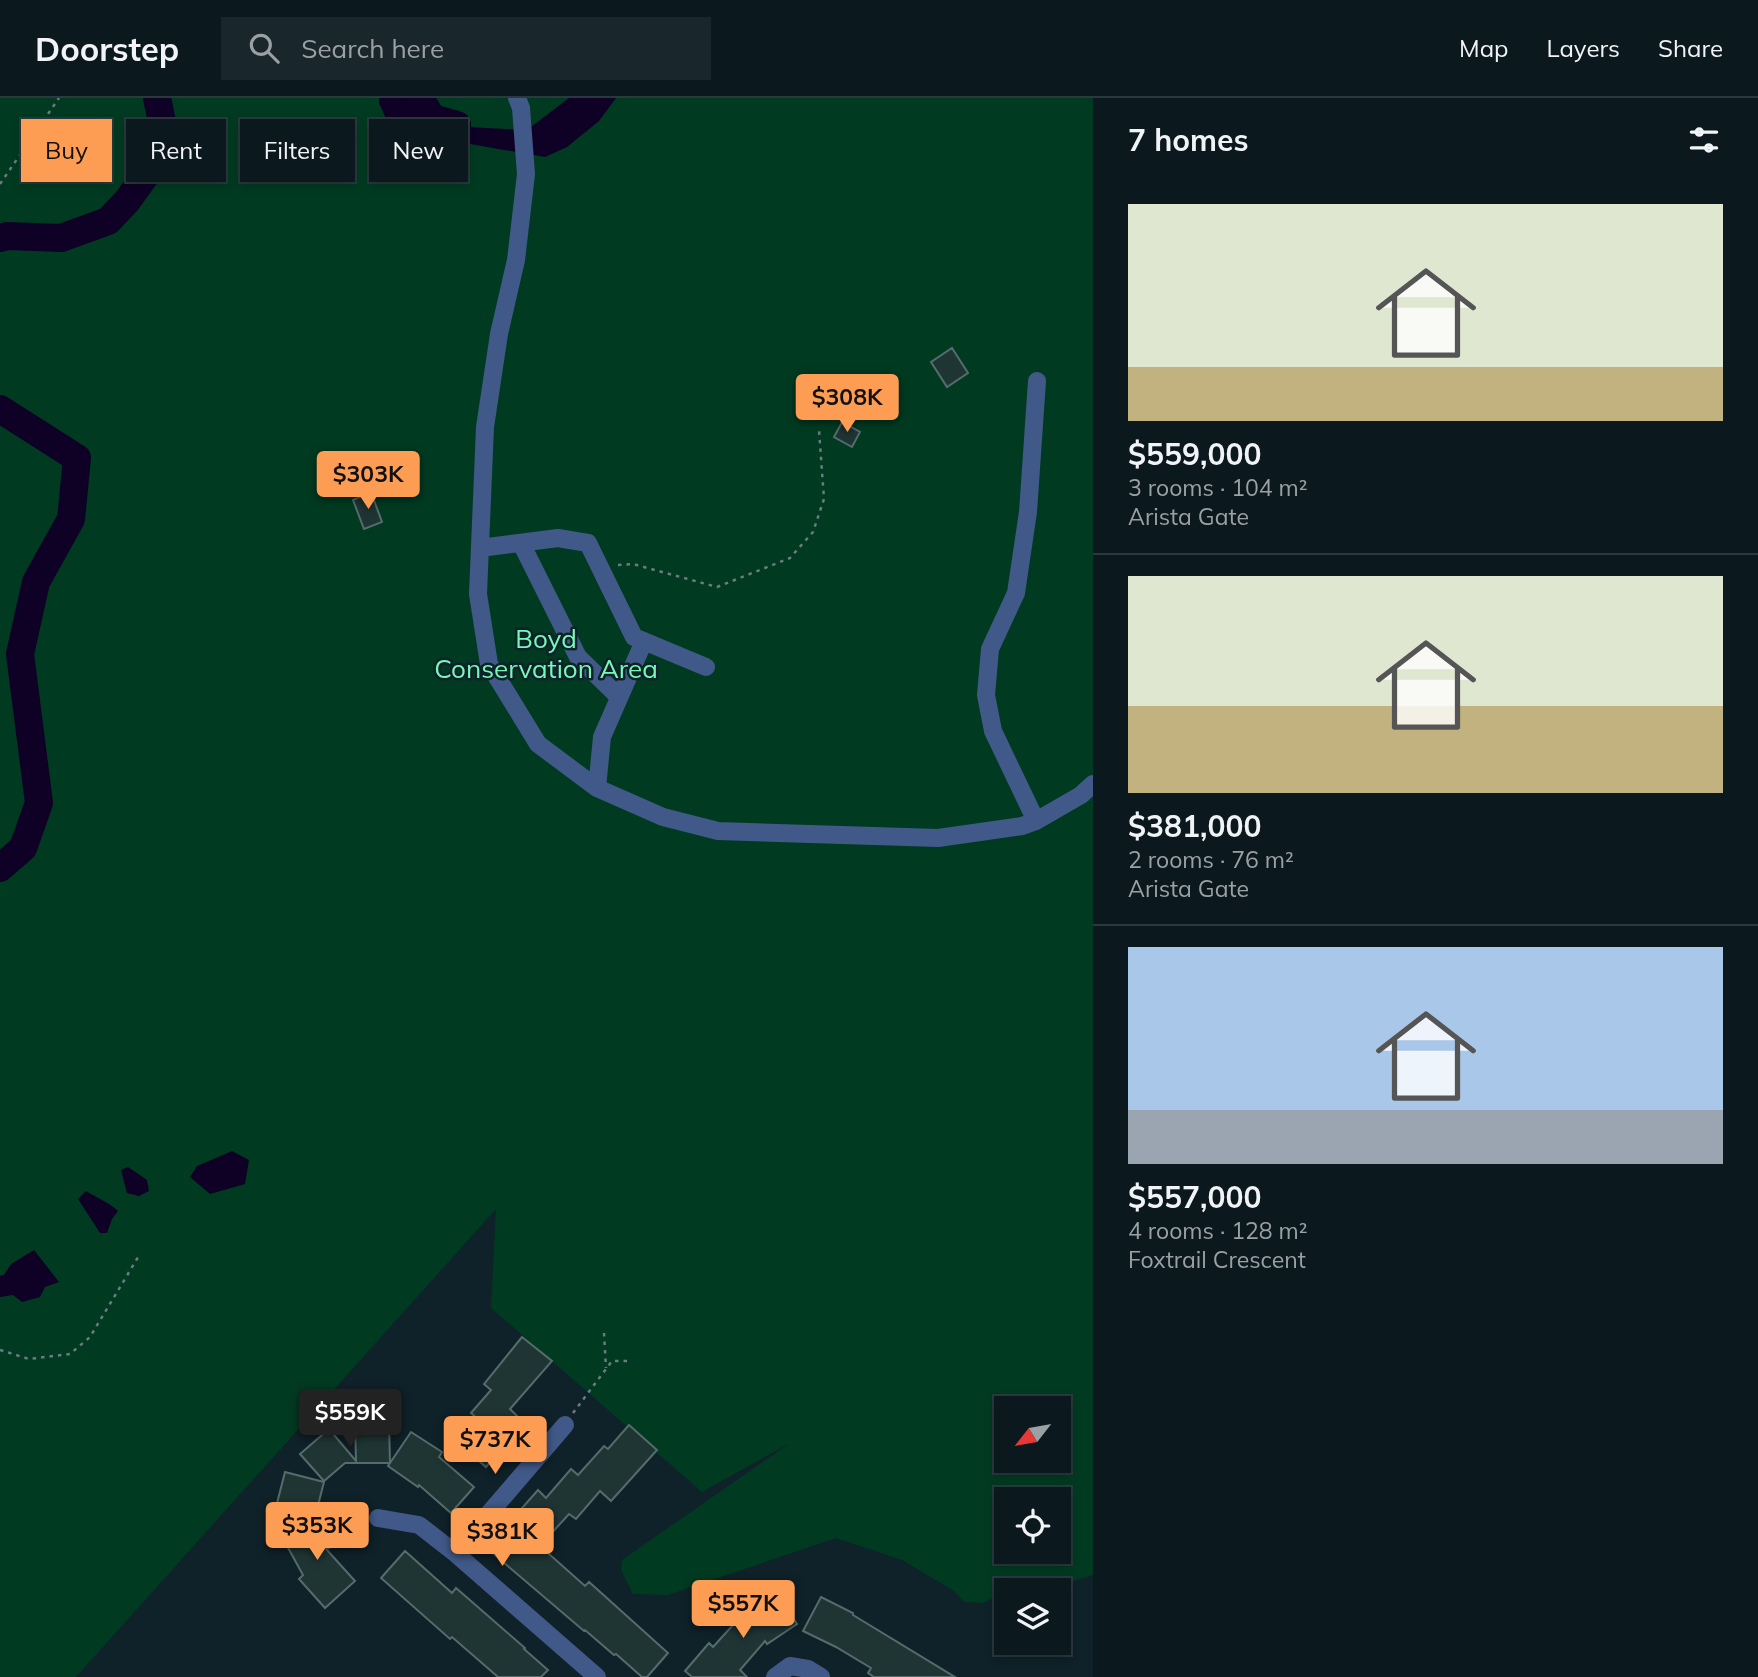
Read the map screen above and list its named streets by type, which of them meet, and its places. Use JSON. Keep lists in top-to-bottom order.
{
  "parks": ["Boyd Conservation Area"],
  "north": "bottom left",
  "page": {
    "header": "Doorstep",
    "search": "Search here",
    "nav": ["Map", "Layers", "Share"],
    "heading": "7 homes",
    "chip": [
      "Buy",
      "Rent",
      "Filters",
      "New"
    ],
    "list": [
      {
        "name": "$559,000",
        "note": "3 rooms · 104 m² · Arista Gate"
      },
      {
        "name": "$381,000",
        "note": "2 rooms · 76 m² · Arista Gate"
      },
      {
        "name": "$557,000",
        "note": "4 rooms · 128 m² · Foxtrail Crescent"
      }
    ],
    "price": [
      "$308K",
      "$303K",
      "$559K",
      "$737K",
      "$353K",
      "$381K",
      "$557K"
    ]
  }
}
